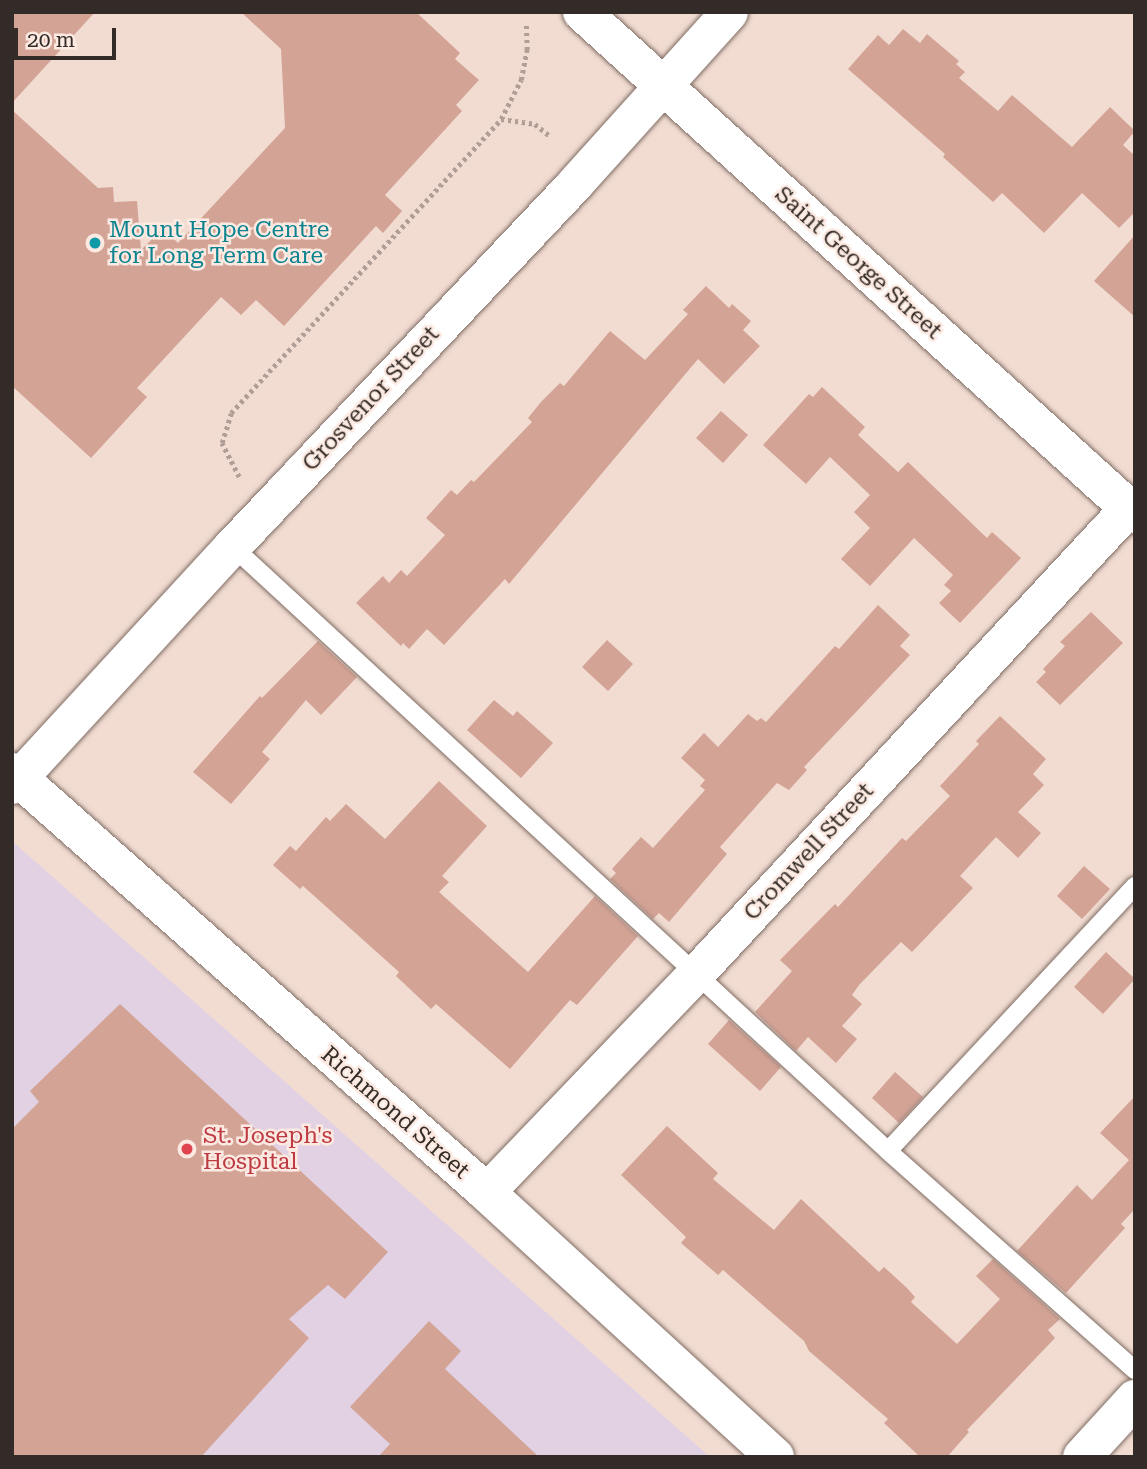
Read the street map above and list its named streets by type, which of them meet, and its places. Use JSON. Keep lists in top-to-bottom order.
{
  "streets": {
    "main road": ["Saint George Street", "Richmond Street"],
    "street": ["Grosvenor Street", "Cromwell Street"]
  },
  "crossings": [
    ["Saint George Street", "Grosvenor Street"],
    ["Saint George Street", "Cromwell Street"],
    ["Grosvenor Street", "Richmond Street"],
    ["Cromwell Street", "Richmond Street"]
  ],
  "places": ["Mount Hope Centre for Long Term Care", "St. Joseph's Hospital"],
  "scale_bar": "20 m"
}
